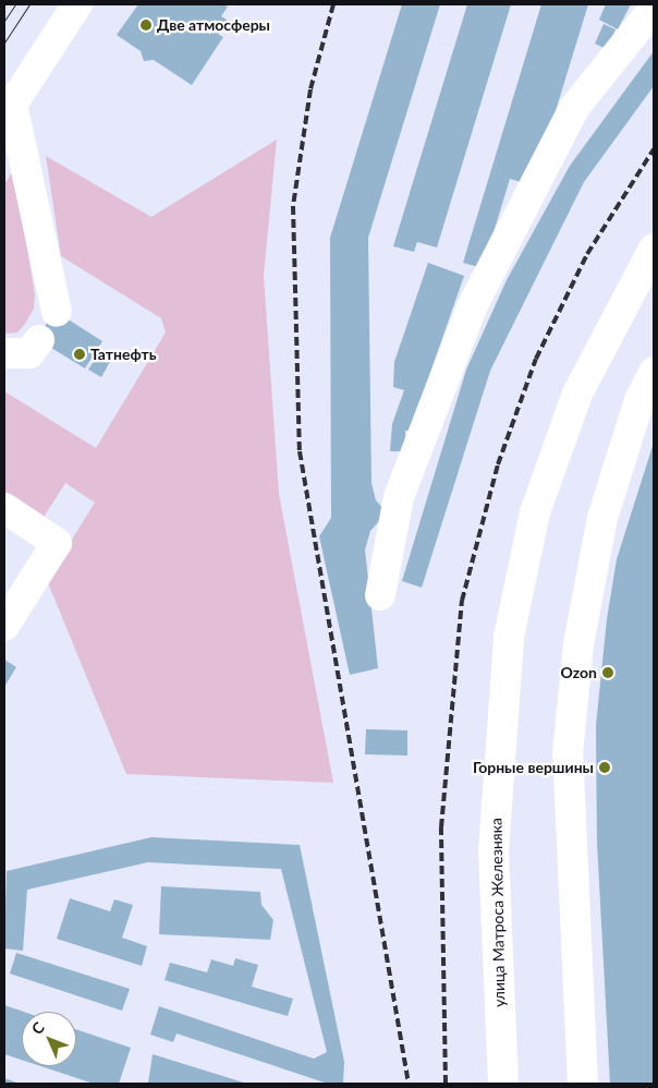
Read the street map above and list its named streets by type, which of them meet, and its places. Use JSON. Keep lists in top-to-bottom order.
{
  "streets": {
    "street": ["улица Матроса Железняка"]
  },
  "places": [
    "Две атмосферы",
    "Татнефть",
    "Ozon",
    "Горные вершины"
  ],
  "north": "top left"
}
